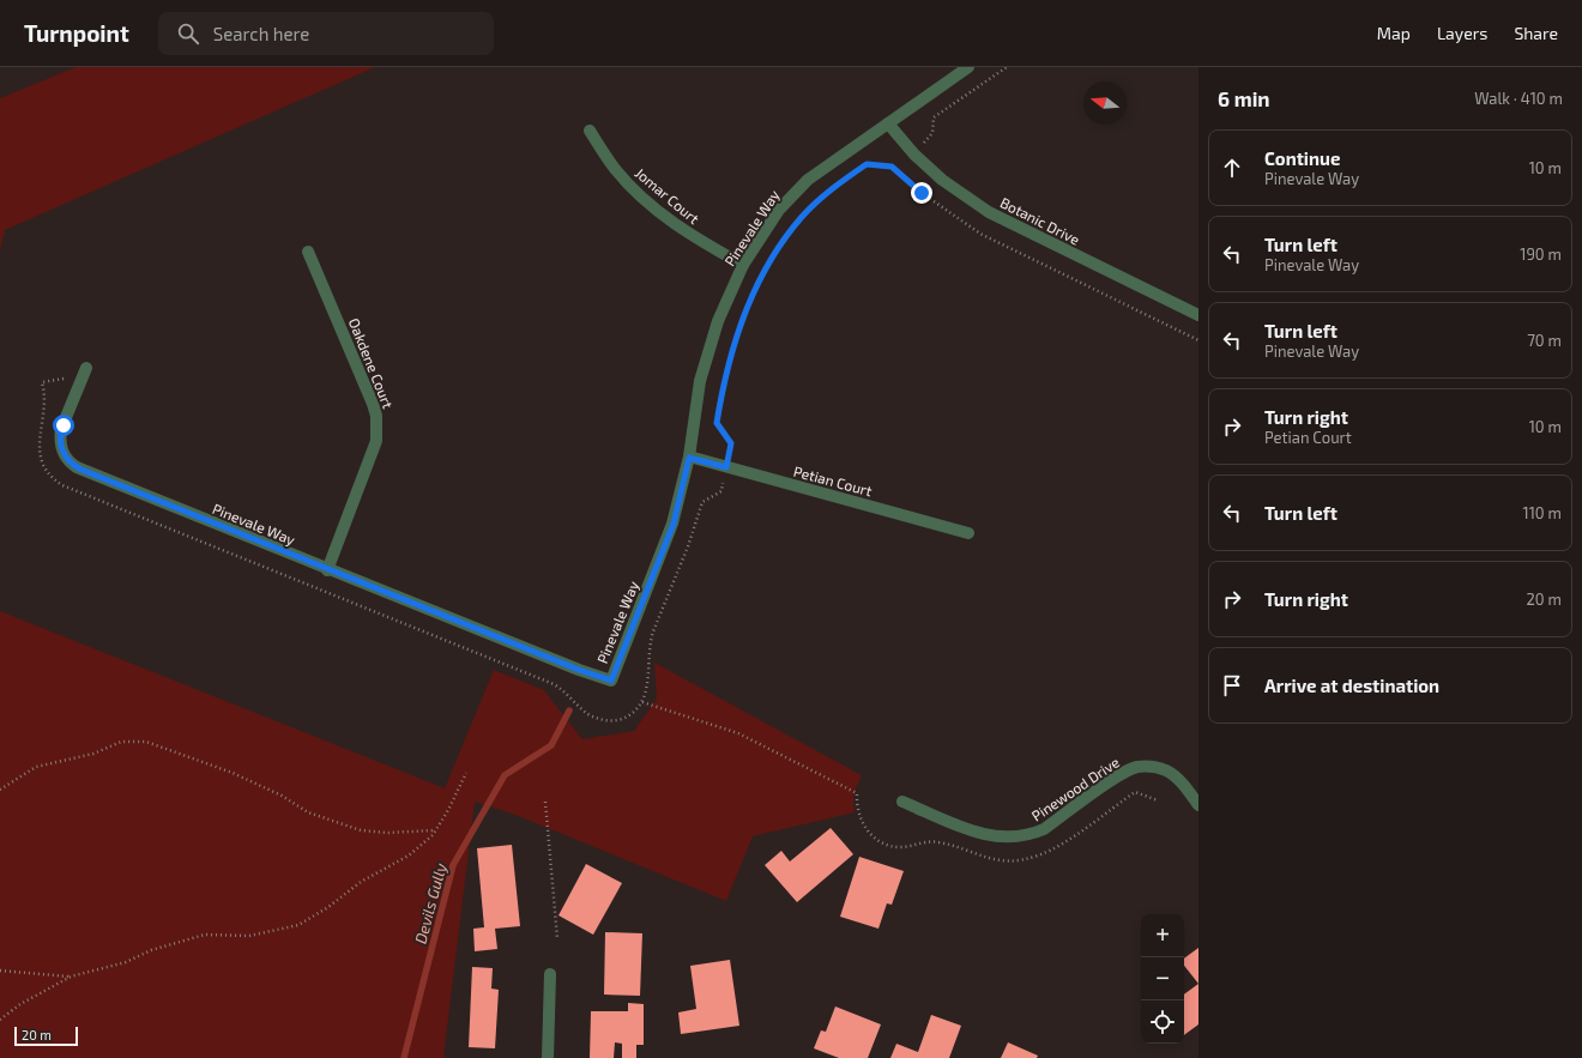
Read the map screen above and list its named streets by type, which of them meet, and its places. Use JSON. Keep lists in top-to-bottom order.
{
  "streets": {
    "street": [
      "Jomar Court",
      "Botanic Drive",
      "Pinevale Way",
      "Oakdene Court",
      "Petian Court",
      "Pinewood Drive"
    ]
  },
  "crossings": [
    ["Jomar Court", "Pinevale Way"],
    ["Botanic Drive", "Pinevale Way"],
    ["Pinevale Way", "Oakdene Court"],
    ["Pinevale Way", "Petian Court"]
  ],
  "water": ["Devils Gully"],
  "scale_bar": "20 m",
  "north": "left",
  "page": {
    "header": "Turnpoint",
    "search": "Search here",
    "nav": ["Map", "Layers", "Share"],
    "heading": ["6 min", "Walk · 410 m"],
    "list": [
      ["Continue", "Pinevale Way", "10 m"],
      ["Turn left", "Pinevale Way", "190 m"],
      ["Turn left", "Pinevale Way", "70 m"],
      ["Turn right", "Petian Court", "10 m"],
      ["Turn left", "110 m"],
      ["Turn right", "20 m"],
      "Arrive at destination"
    ],
    "map_buttons": ["+", "−"],
    "scale": "20 m"
  }
}
